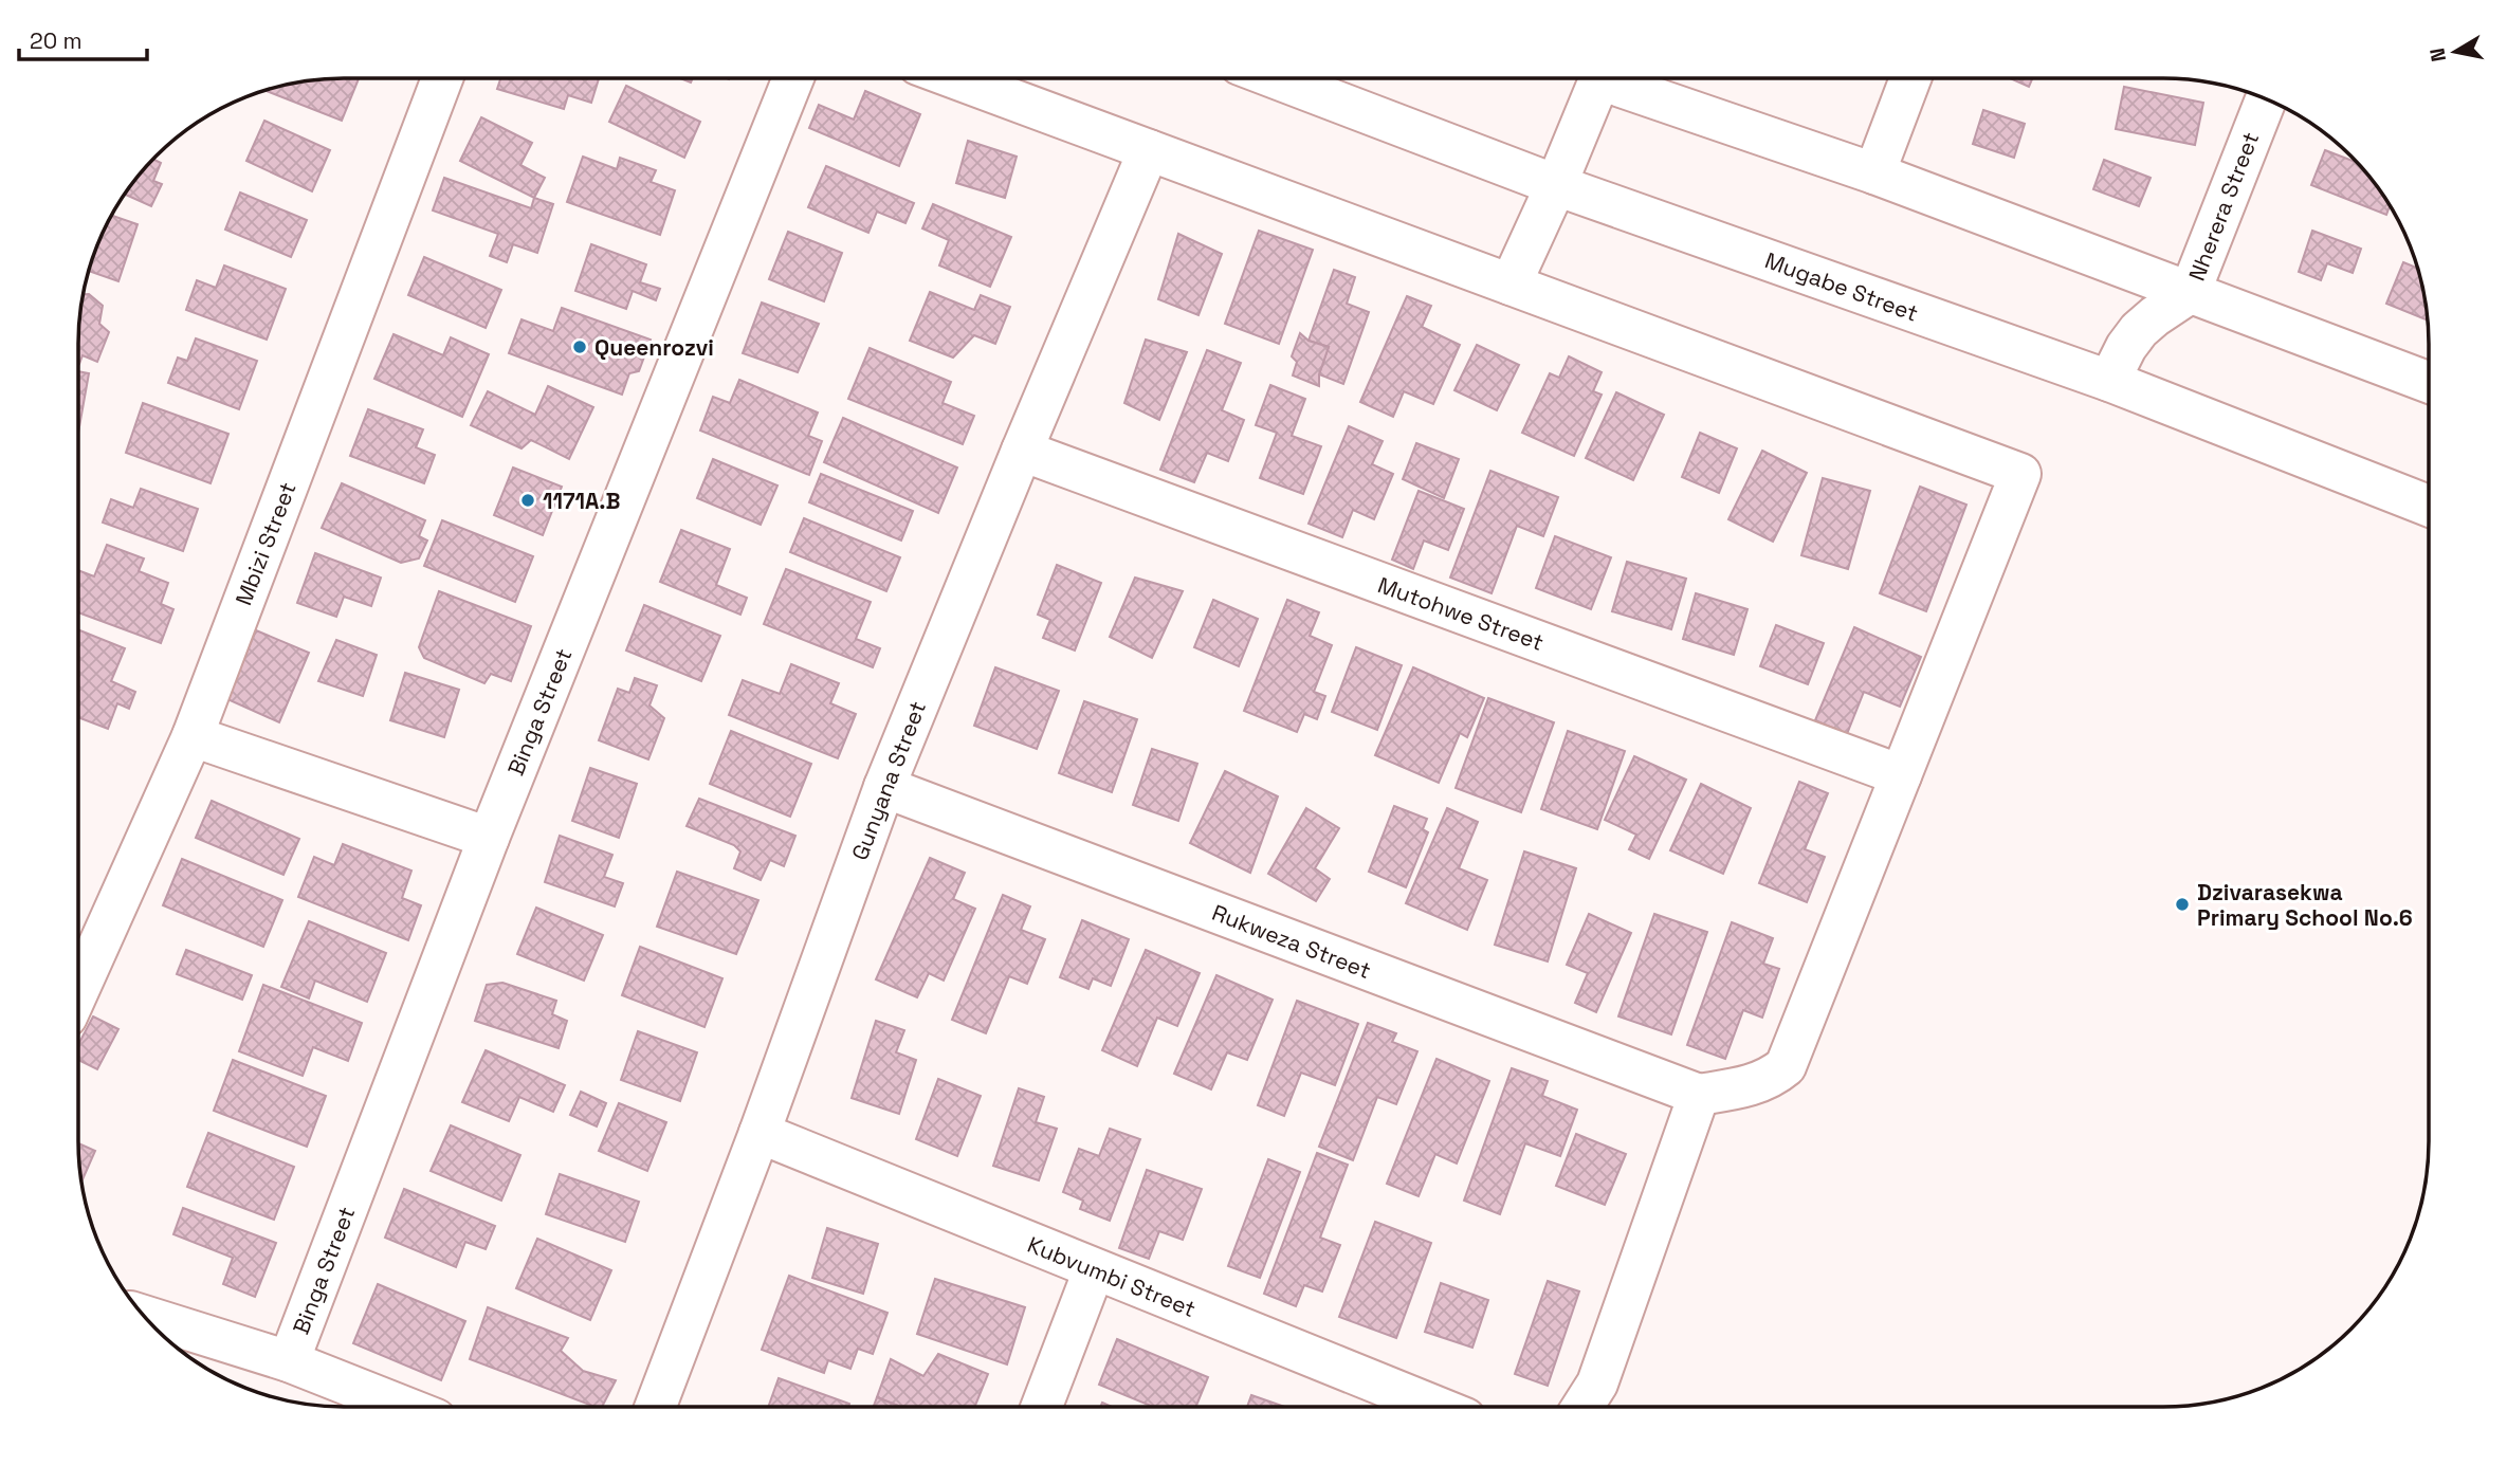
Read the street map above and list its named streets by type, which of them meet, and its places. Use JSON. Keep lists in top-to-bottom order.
{
  "streets": {
    "street": [
      "Nherera Street",
      "Mugabe Street",
      "Mbizi Street",
      "Mutohwe Street",
      "Binga Street",
      "Gunyana Street",
      "Rukweza Street",
      "Kubvumbi Street"
    ]
  },
  "crossings": [
    ["Nherera Street", "Mugabe Street"],
    ["Mutohwe Street", "Gunyana Street"],
    ["Gunyana Street", "Rukweza Street"],
    ["Gunyana Street", "Kubvumbi Street"]
  ],
  "places": ["Queenrozvi", "1171A.B", "Dzivarasekwa Primary School No.6"],
  "scale_bar": "20 m",
  "north": "left"
}
